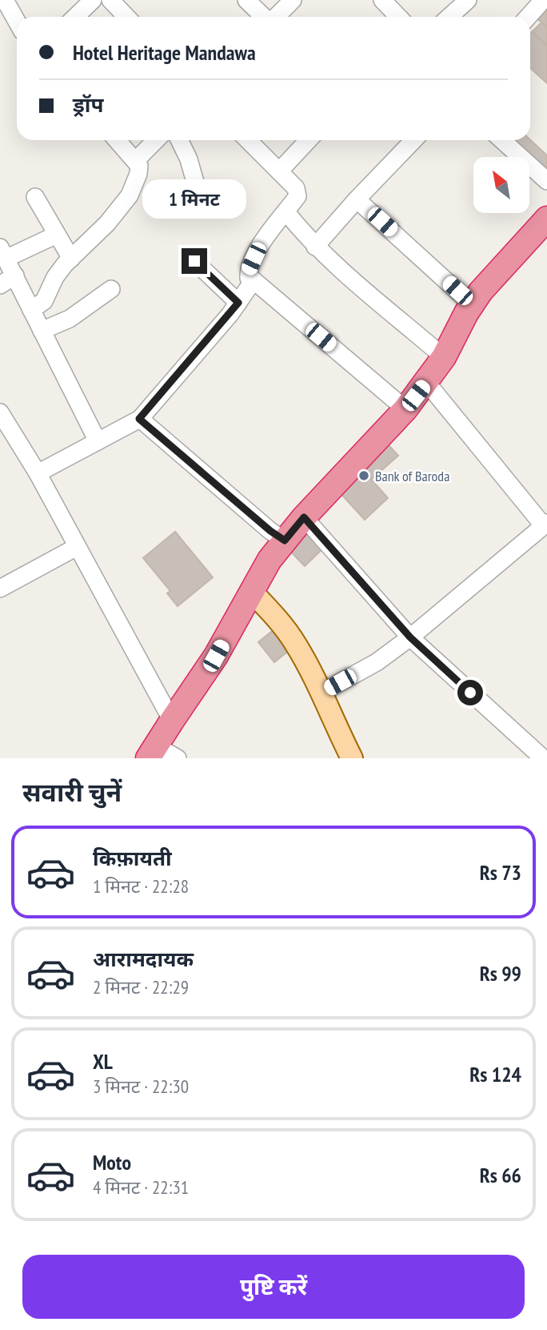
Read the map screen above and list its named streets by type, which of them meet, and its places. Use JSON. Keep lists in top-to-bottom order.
{
  "places": ["Bank of Baroda"],
  "north": "top left",
  "page": {
    "banner": ["Hotel Heritage Mandawa", "ड्रॉप"],
    "bubble": "1 मिनट",
    "heading": "सवारी चुनें",
    "list": [
      {
        "name": "किफ़ायती",
        "note": "1 मिनट · 22:28",
        "value": "Rs 73"
      },
      {
        "name": "आरामदायक",
        "note": "2 मिनट · 22:29",
        "value": "Rs 99"
      },
      {
        "name": "XL",
        "note": "3 मिनट · 22:30",
        "value": "Rs 124"
      },
      {
        "name": "Moto",
        "note": "4 मिनट · 22:31",
        "value": "Rs 66"
      }
    ],
    "buttons": "पुष्टि करें"
  }
}
